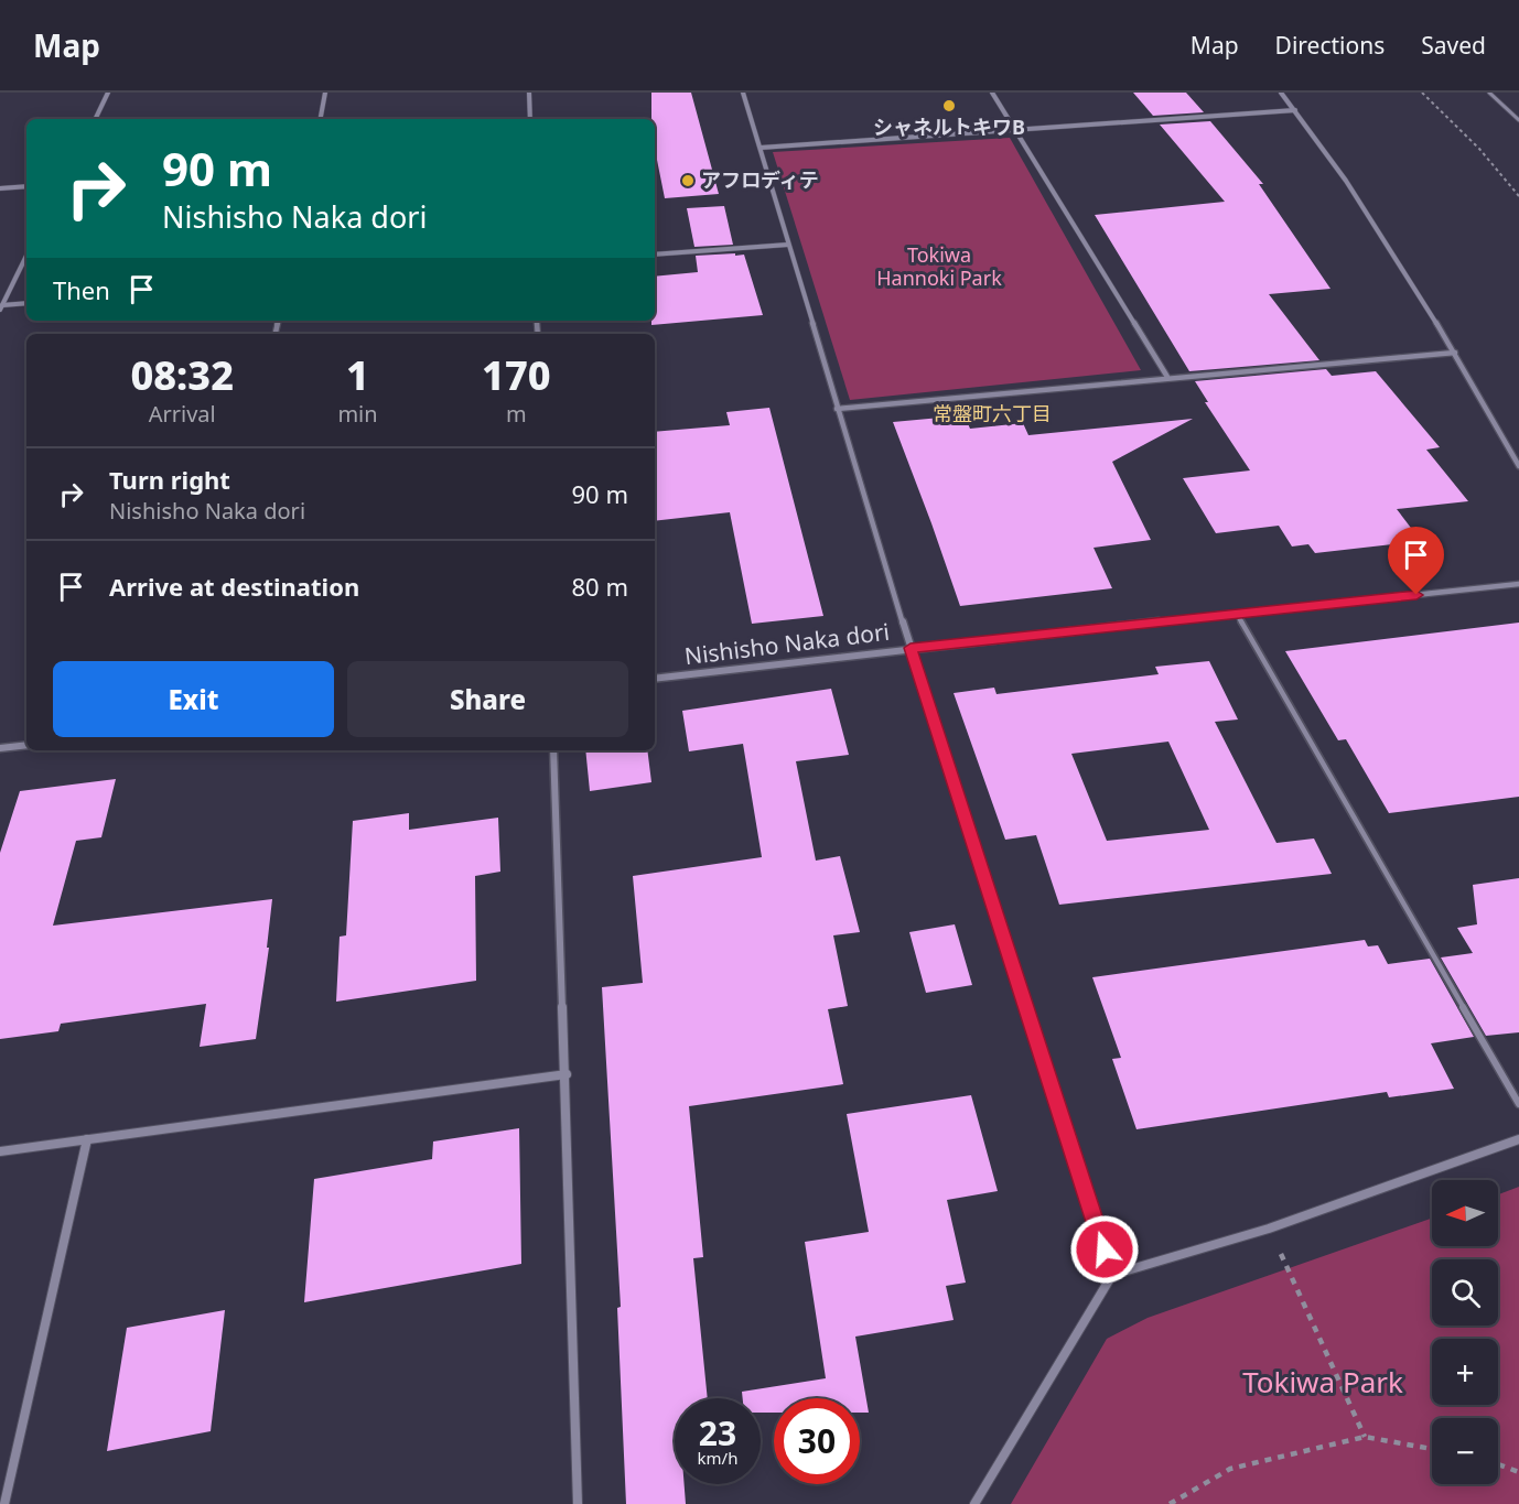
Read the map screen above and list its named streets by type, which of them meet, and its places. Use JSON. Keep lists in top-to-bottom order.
{
  "streets": {
    "street": ["Nishisho Naka dori"]
  },
  "districts": ["常盤町六丁目"],
  "parks": ["Tokiwa Hannoki Park", "Tokiwa Park"],
  "places": ["シャネルトキワB", "アフロディテ"],
  "north": "left",
  "page": {
    "header": "Map",
    "nav": ["Map", "Directions", "Saved"],
    "turn": ["90 m", "Nishisho Naka dori"],
    "then": "Then",
    "eta": [
      "08:32",
      "Arrival",
      "1",
      "min",
      "170",
      "m"
    ],
    "list": [
      {
        "name": "Turn right",
        "note": "Nishisho Naka dori",
        "value": "90 m"
      },
      {
        "name": "Arrive at destination",
        "value": "80 m"
      }
    ],
    "buttons": ["Exit", "Share"],
    "map_buttons": ["+", "−"],
    "speed": "23 km/h",
    "limit": "30"
  }
}
